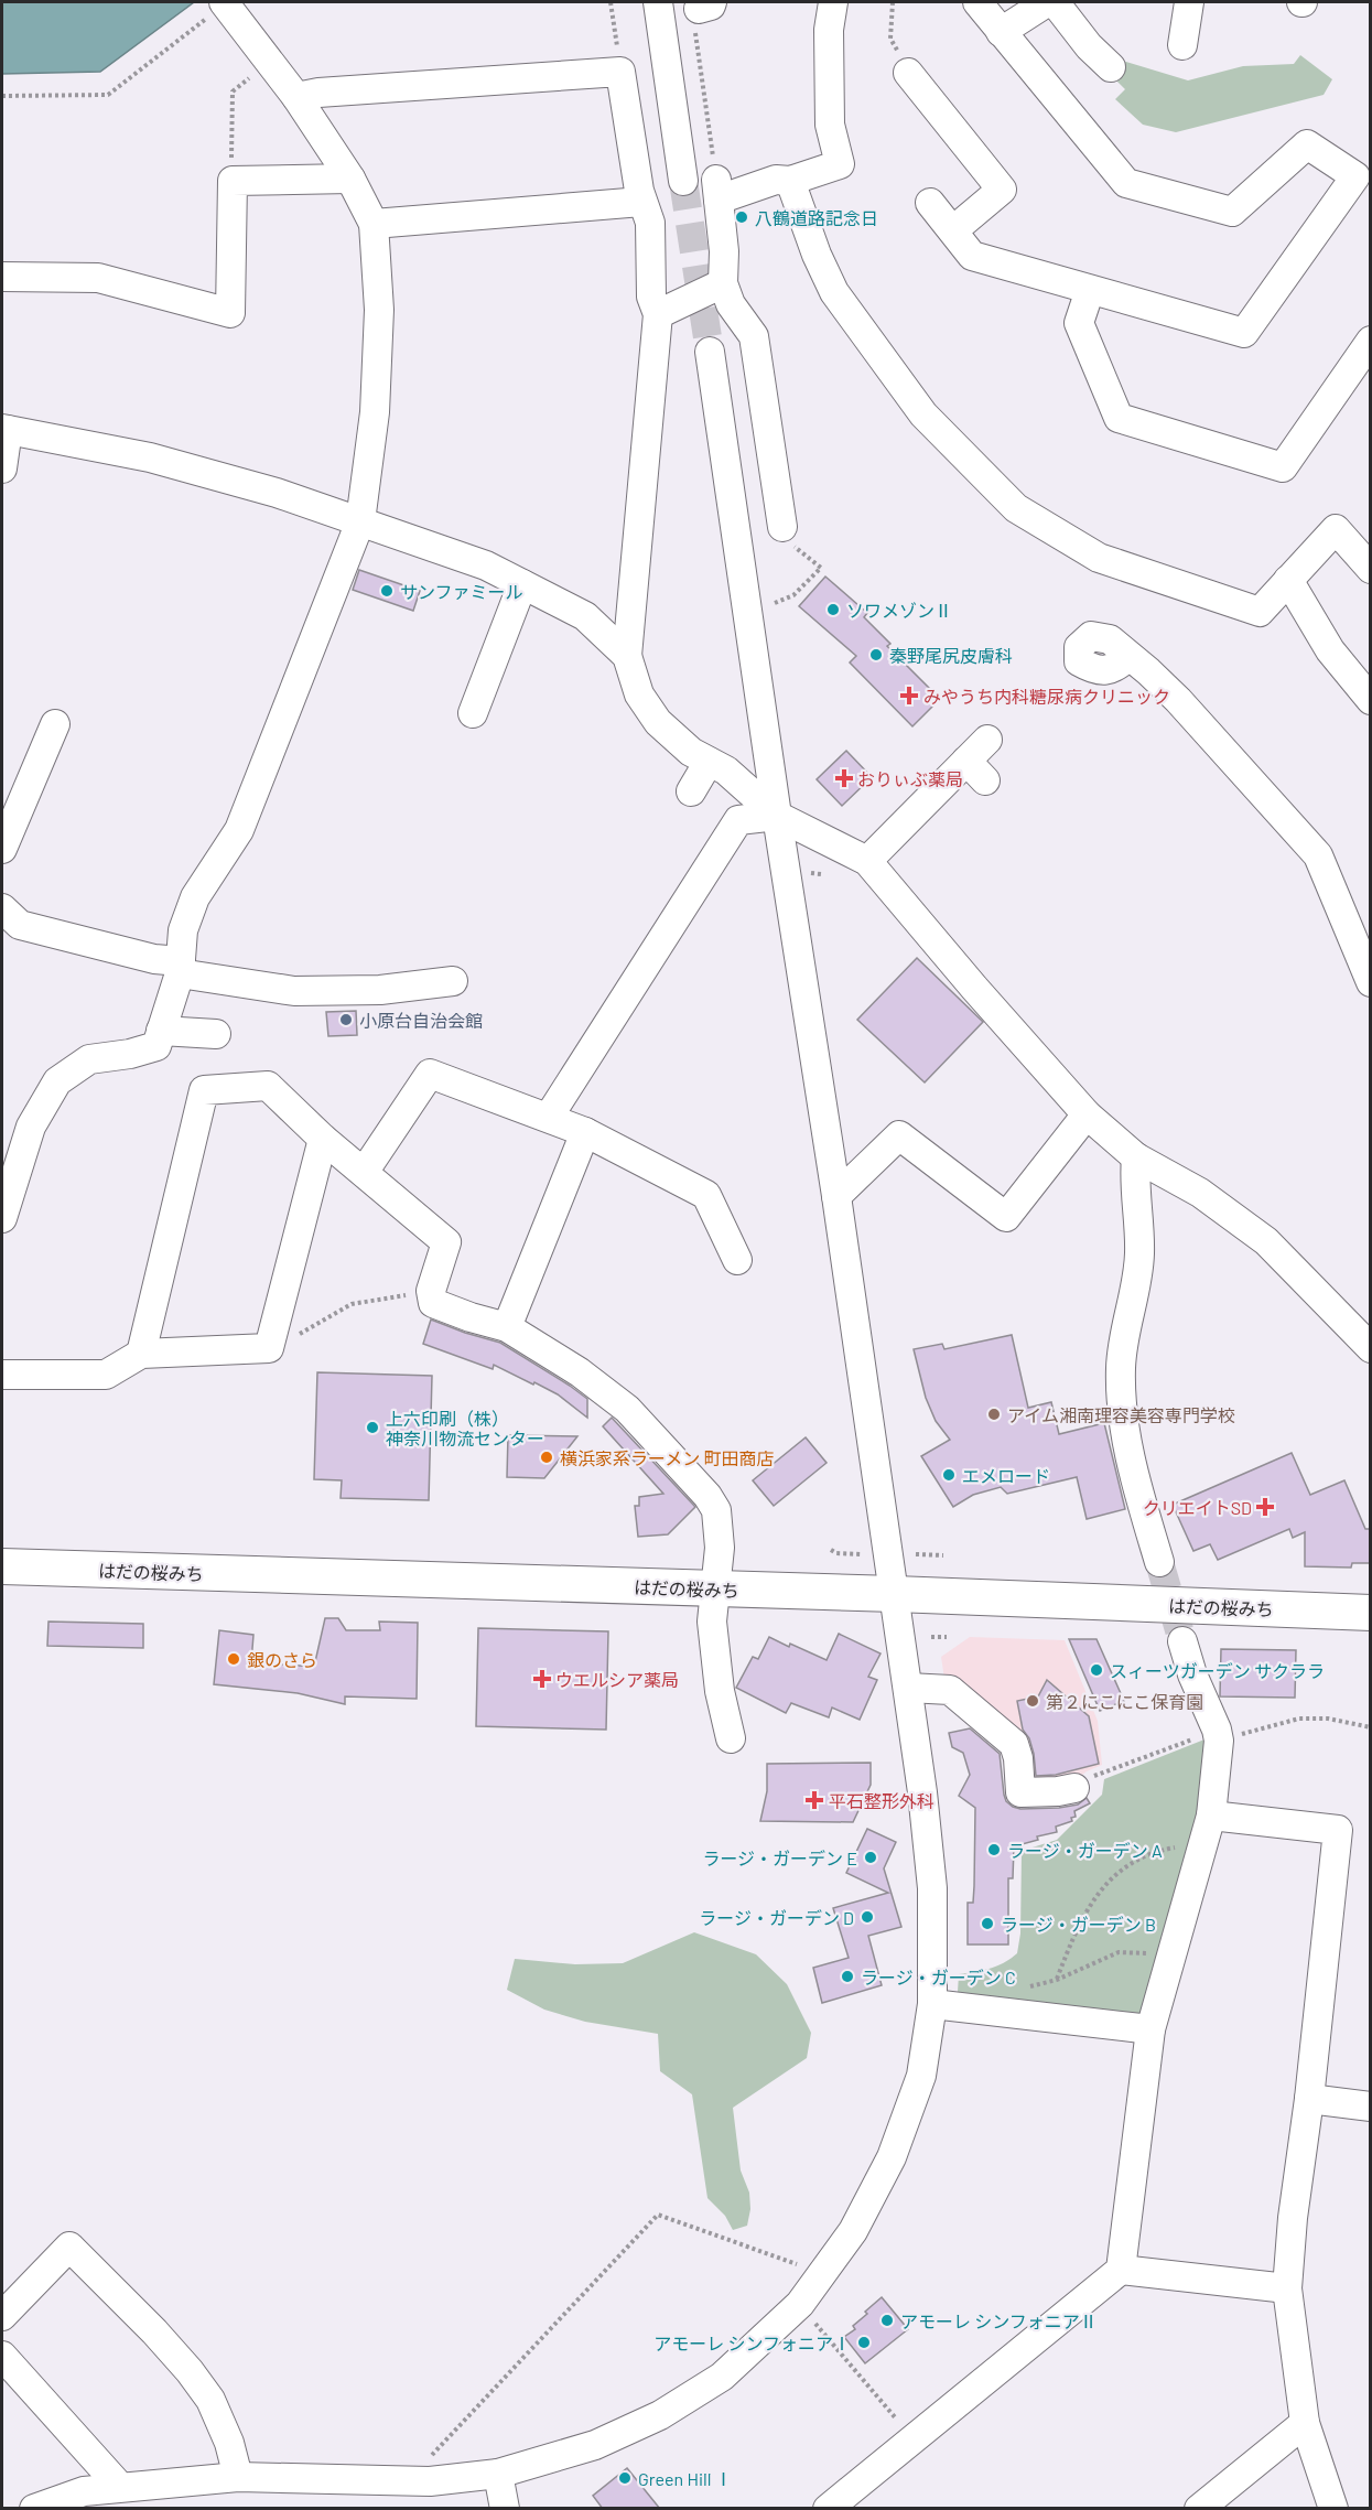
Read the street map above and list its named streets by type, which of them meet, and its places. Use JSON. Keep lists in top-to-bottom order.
{
  "streets": {
    "main road": ["はだの桜みち"]
  },
  "places": {
    "other": [
      "八鶴道路記念日",
      "サンファミール",
      "ソワメゾンⅡ",
      "秦野尾尻皮膚科",
      "小原台自治会館",
      "アイム湘南理容美容専門学校",
      "上六印刷（株） 神奈川物流センター",
      "横浜家系ラーメン 町田商店",
      "エメロード",
      "銀のさら",
      "スィーツガーデン サクララ",
      "第２にこにこ保育園",
      "ラージ・ガーデン A",
      "ラージ・ガーデン E",
      "ラージ・ガーデン D",
      "ラージ・ガーデン B",
      "ラージ・ガーデン C",
      "アモーレ シンフォニアⅡ",
      "アモーレ シンフォニアⅠ",
      "Green Hill Ⅰ"
    ],
    "health": [
      "みやうち内科糖尿病クリニック",
      "おりぃぶ薬局",
      "クリエイトSD",
      "ウエルシア薬局",
      "平石整形外科"
    ]
  }
}
